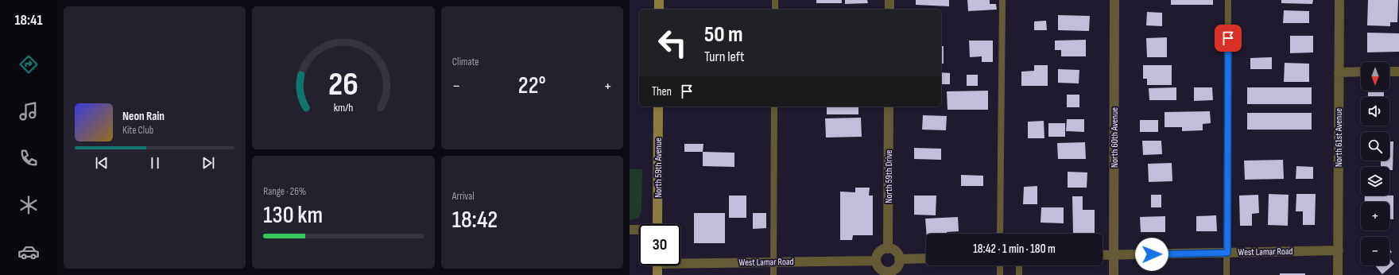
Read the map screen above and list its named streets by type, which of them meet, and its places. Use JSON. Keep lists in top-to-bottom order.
{
  "streets": {
    "main road": ["North 59th Avenue"],
    "street": [
      "North 60th Avenue",
      "North 61st Avenue",
      "North 59th Drive",
      "West Lamar Road"
    ]
  },
  "crossings": [
    ["North 60th Avenue", "West Lamar Road"],
    ["North 61st Avenue", "West Lamar Road"],
    ["North 59th Drive", "West Lamar Road"]
  ],
  "north": "bottom",
  "page": {
    "tabs": "18:41",
    "tile": [
      "Climate",
      ["Range · 26%", "130 km"],
      ["Arrival", "18:42"]
    ],
    "turn": ["50 m", "Turn left"],
    "map_buttons": ["+", "−"],
    "heat": ["−", "22°", "+"],
    "then": "Then",
    "song": ["Neon Rain", "Kite Club"],
    "limit": "30",
    "trip": "18:42 · 1 min · 180 m",
    "gauge": ["26", "km/h"]
  }
}
